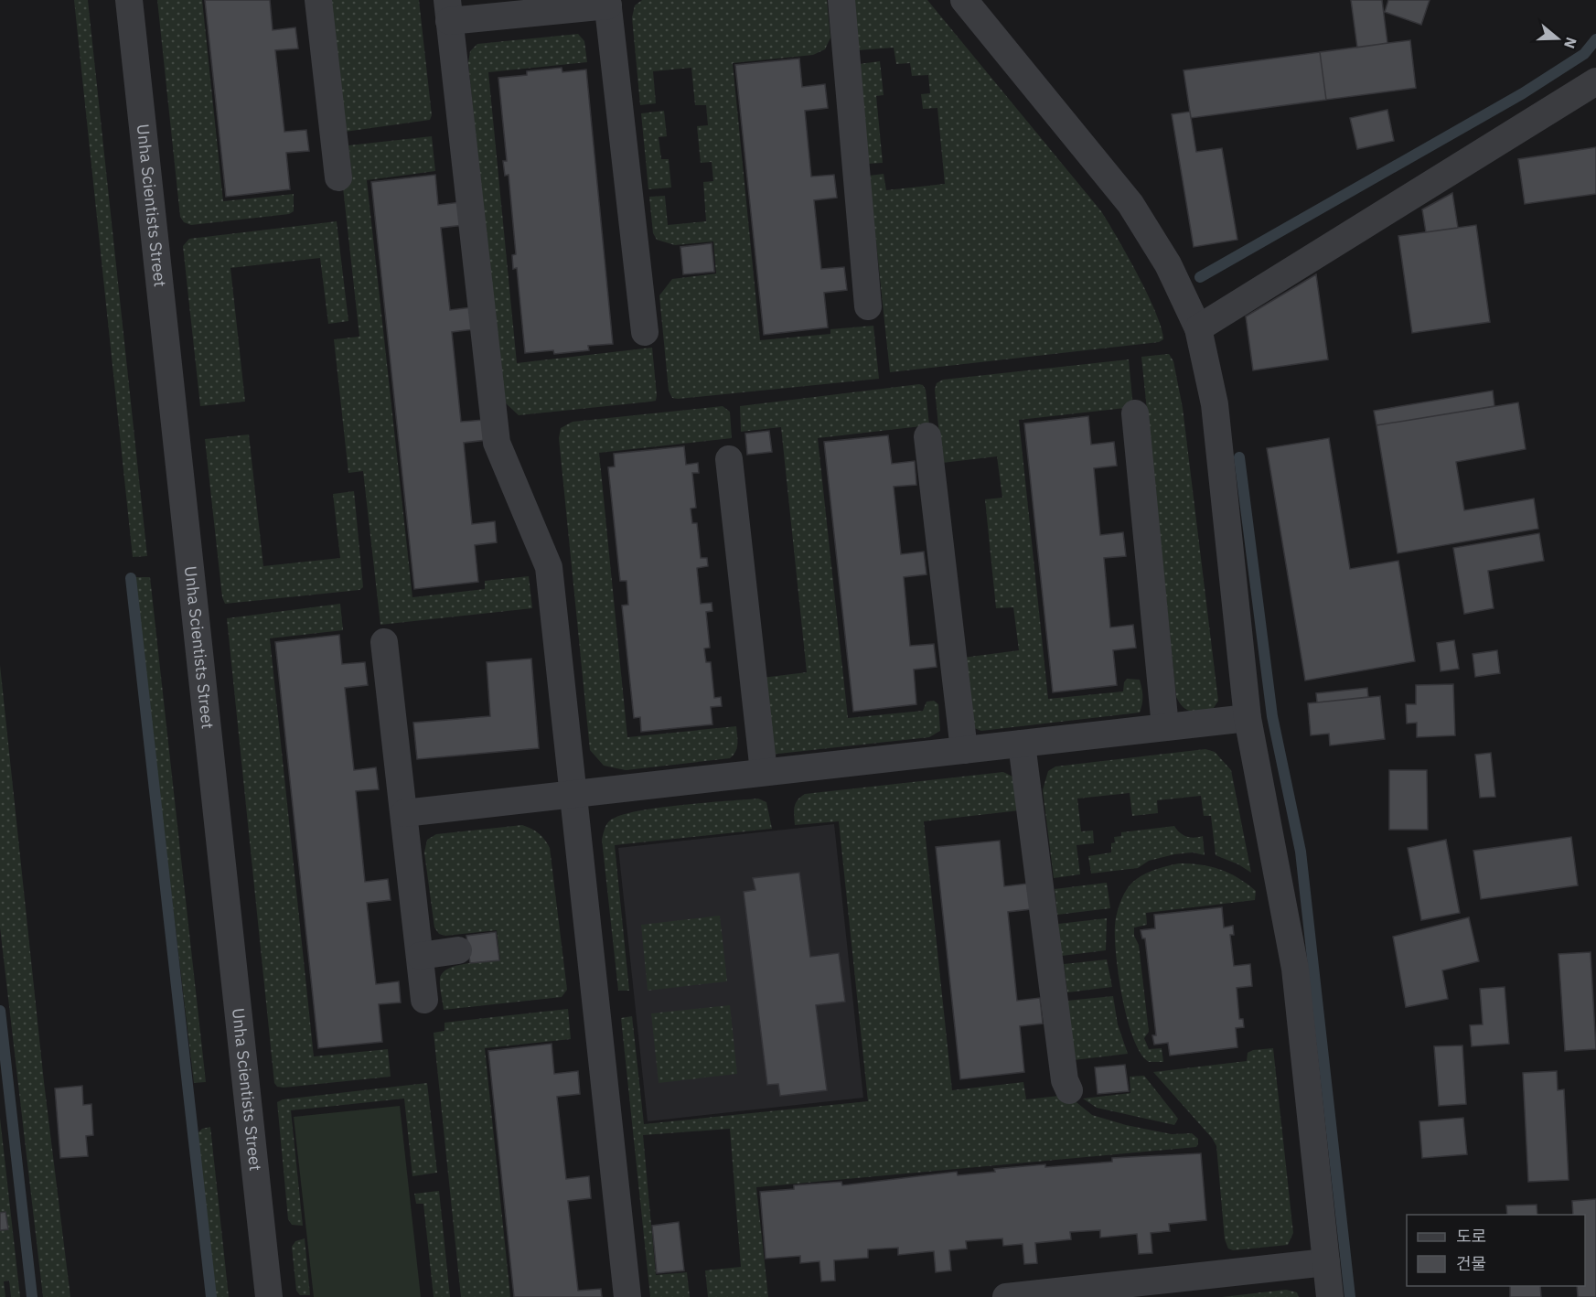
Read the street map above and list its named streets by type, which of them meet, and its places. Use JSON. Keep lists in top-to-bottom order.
{
  "streets": {
    "street": ["Unha Scientists Street"]
  },
  "legend": ["도로", "건물"],
  "north": "right"
}
